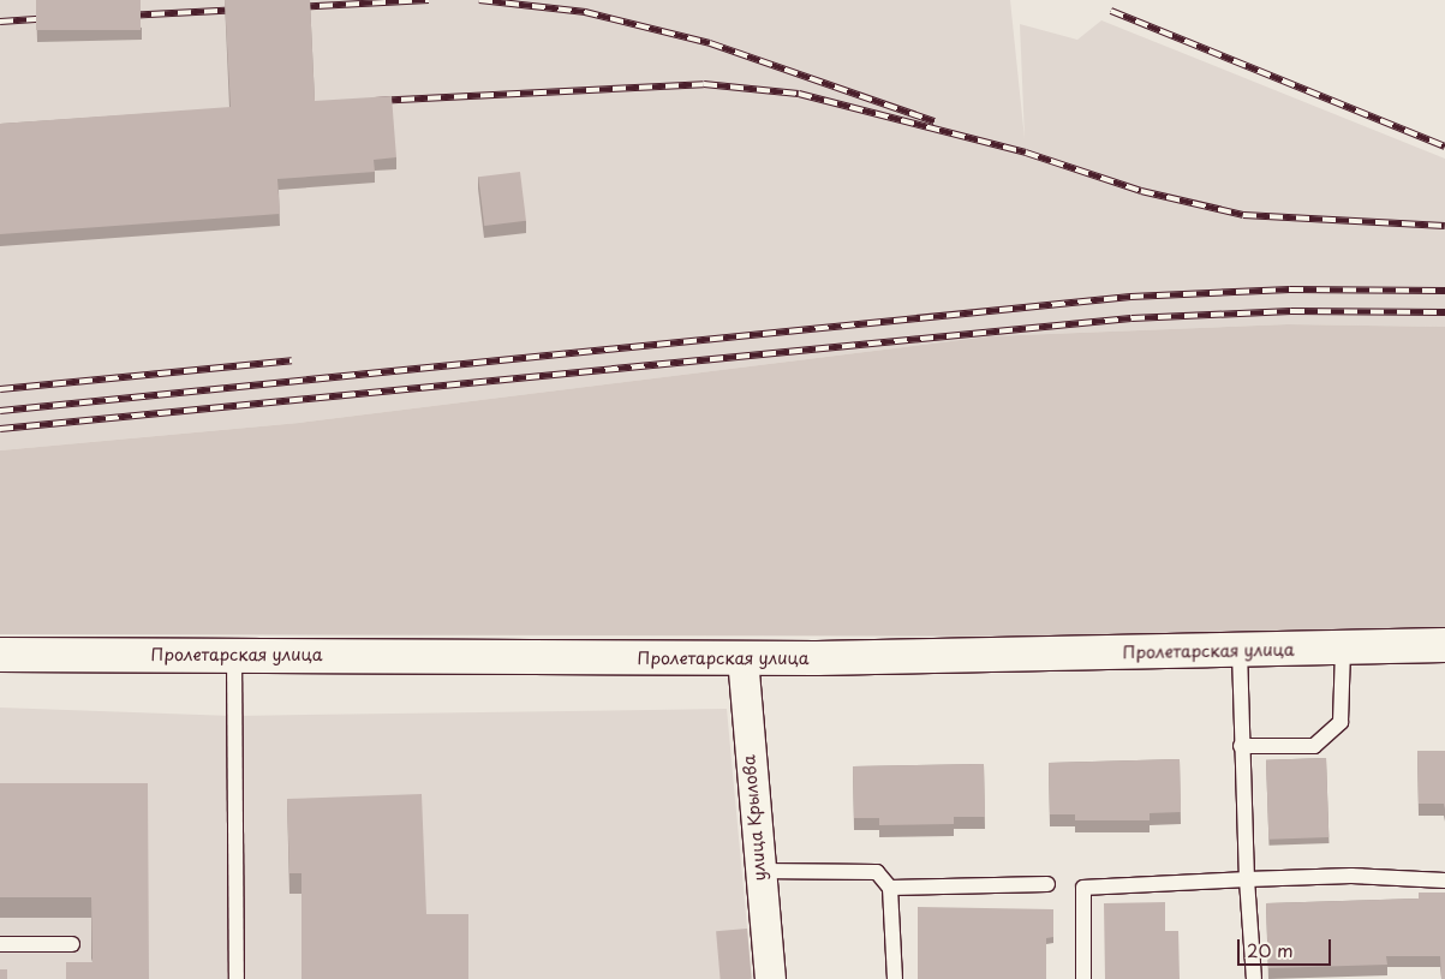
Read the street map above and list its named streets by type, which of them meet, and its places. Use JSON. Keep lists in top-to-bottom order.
{
  "streets": {
    "street": ["Пролетарская улица", "улица Крылова"]
  },
  "crossings": [
    ["Пролетарская улица", "улица Крылова"]
  ],
  "scale_bar": "20 m"
}
